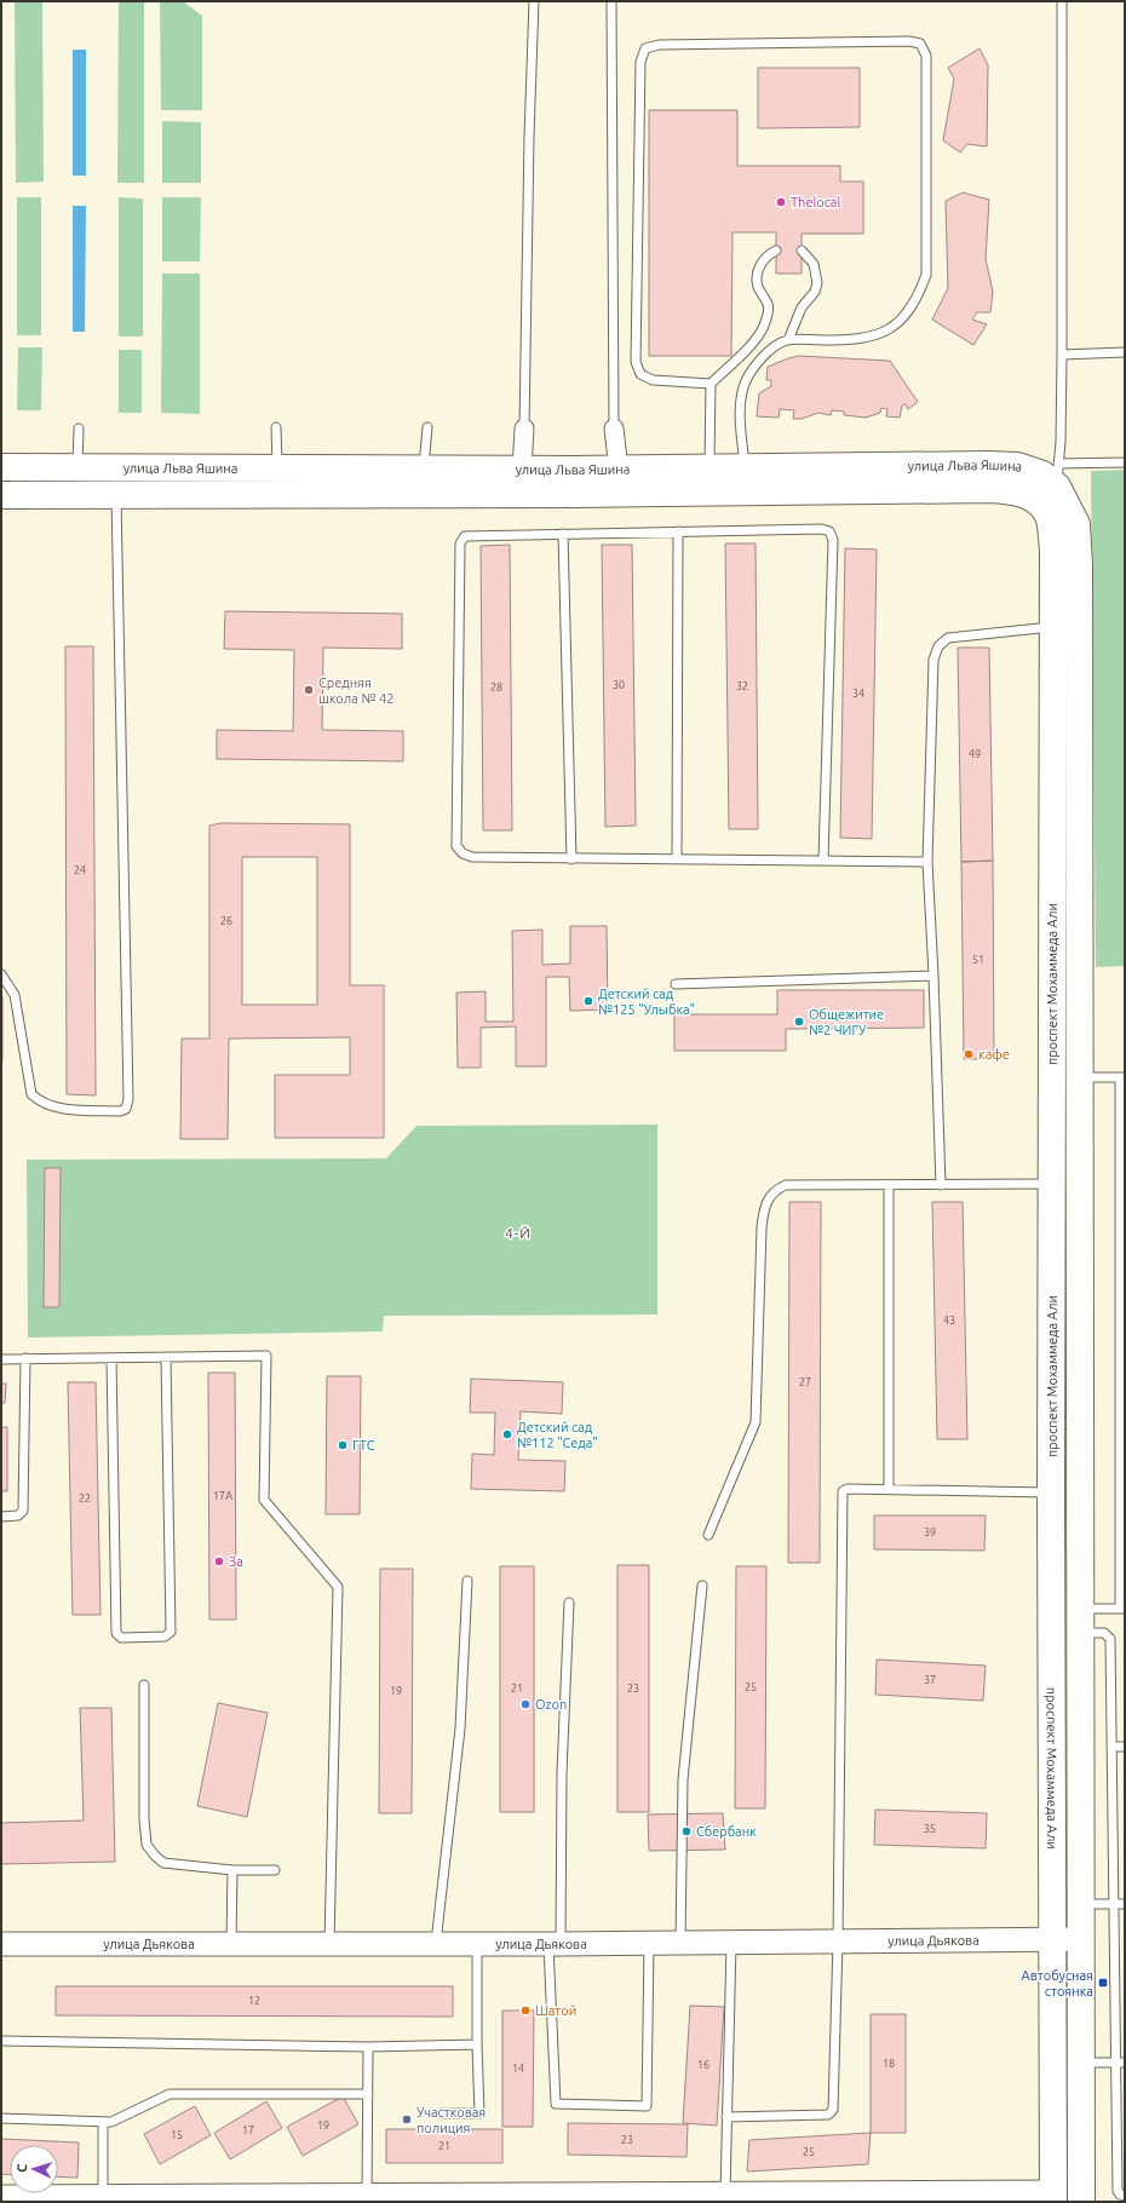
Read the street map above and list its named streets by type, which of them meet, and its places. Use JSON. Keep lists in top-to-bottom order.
{
  "streets": {
    "main road": ["улица Льва Яшина", "проспект Мохаммеда Али"],
    "street": ["улица Дьякова"]
  },
  "crossings": [
    ["улица Льва Яшина", "проспект Мохаммеда Али"],
    ["проспект Мохаммеда Али", "улица Дьякова"]
  ],
  "districts": ["4-Й"],
  "places": {
    "other": [
      "Thelocal",
      "Средняя школа № 42",
      "Детский сад №125 \"Улыбка\"",
      "Общежитие №2 ЧИГУ",
      "кафе",
      "Детский сад №112 \"Седа\"",
      "ГТС",
      "За",
      "Ozon",
      "Сбербанк",
      "Шатой",
      "Участковая полиция"
    ],
    "transit": ["Автобусная стоянка"]
  },
  "house_numbers": [
    "30",
    "32",
    "28",
    "34",
    "49",
    "24",
    "26",
    "51",
    "43",
    "27",
    "17А",
    "22",
    "39",
    "37",
    "25",
    "21",
    "23",
    "19",
    "35",
    "12",
    "18",
    "16",
    "14",
    "19",
    "17",
    "15",
    "23",
    "21",
    "25"
  ],
  "north": "left"
}
